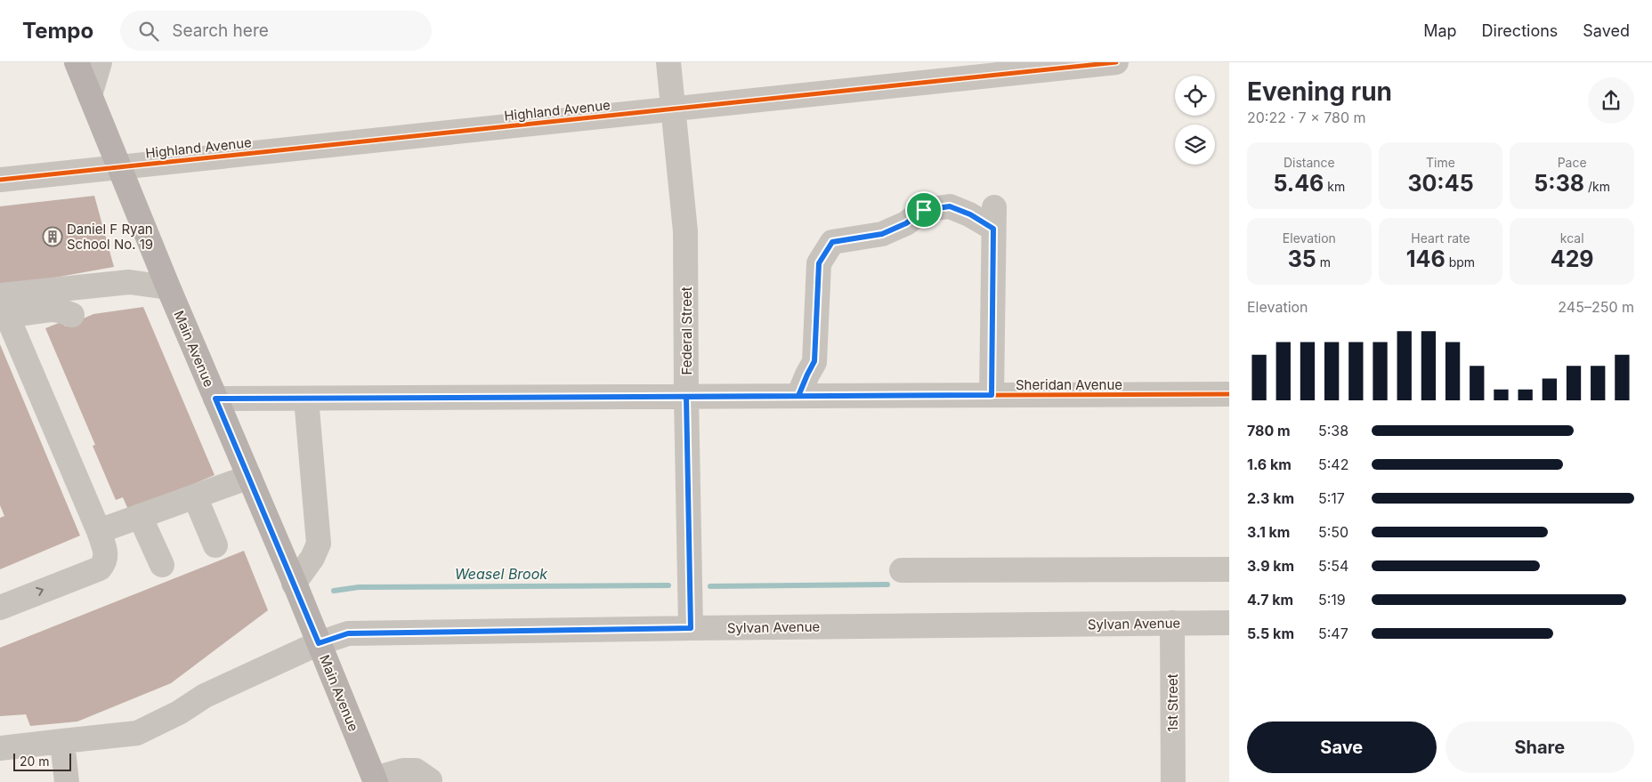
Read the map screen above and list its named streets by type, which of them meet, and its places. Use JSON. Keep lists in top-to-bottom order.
{
  "streets": {
    "main road": ["Main Avenue"],
    "street": [
      "Highland Avenue",
      "Federal Street",
      "Sheridan Avenue",
      "Sylvan Avenue",
      "1st Street"
    ]
  },
  "crossings": [
    ["Highland Avenue", "Federal Street"],
    ["Highland Avenue", "Main Avenue"],
    ["Federal Street", "Sheridan Avenue"],
    ["Federal Street", "Sylvan Avenue"],
    ["Main Avenue", "Sheridan Avenue"],
    ["Main Avenue", "Sylvan Avenue"],
    ["Sylvan Avenue", "1st Street"]
  ],
  "water": ["Weasel Brook"],
  "places": {
    "building": ["Daniel F Ryan School No. 19"]
  },
  "scale_bar": "20 m",
  "page": {
    "header": "Tempo",
    "search": "Search here",
    "nav": ["Map", "Directions", "Saved"],
    "heading": ["Evening run", "20:22 · 7 × 780 m"],
    "stats": [
      ["Distance", "5.46 km"],
      ["Time", "30:45"],
      ["Pace", "5:38 /km"],
      ["Elevation", "35 m"],
      ["Heart rate", "146 bpm"],
      ["kcal", "429"]
    ],
    "chart": ["Elevation", "245–250 m"],
    "list": [
      {
        "name": "780 m",
        "note": "5:38"
      },
      {
        "name": "1.6 km",
        "note": "5:42"
      },
      {
        "name": "2.3 km",
        "note": "5:17"
      },
      {
        "name": "3.1 km",
        "note": "5:50"
      },
      {
        "name": "3.9 km",
        "note": "5:54"
      },
      {
        "name": "4.7 km",
        "note": "5:19"
      },
      {
        "name": "5.5 km",
        "note": "5:47"
      }
    ],
    "buttons": ["Save", "Share"],
    "scale": "20 m"
  }
}
